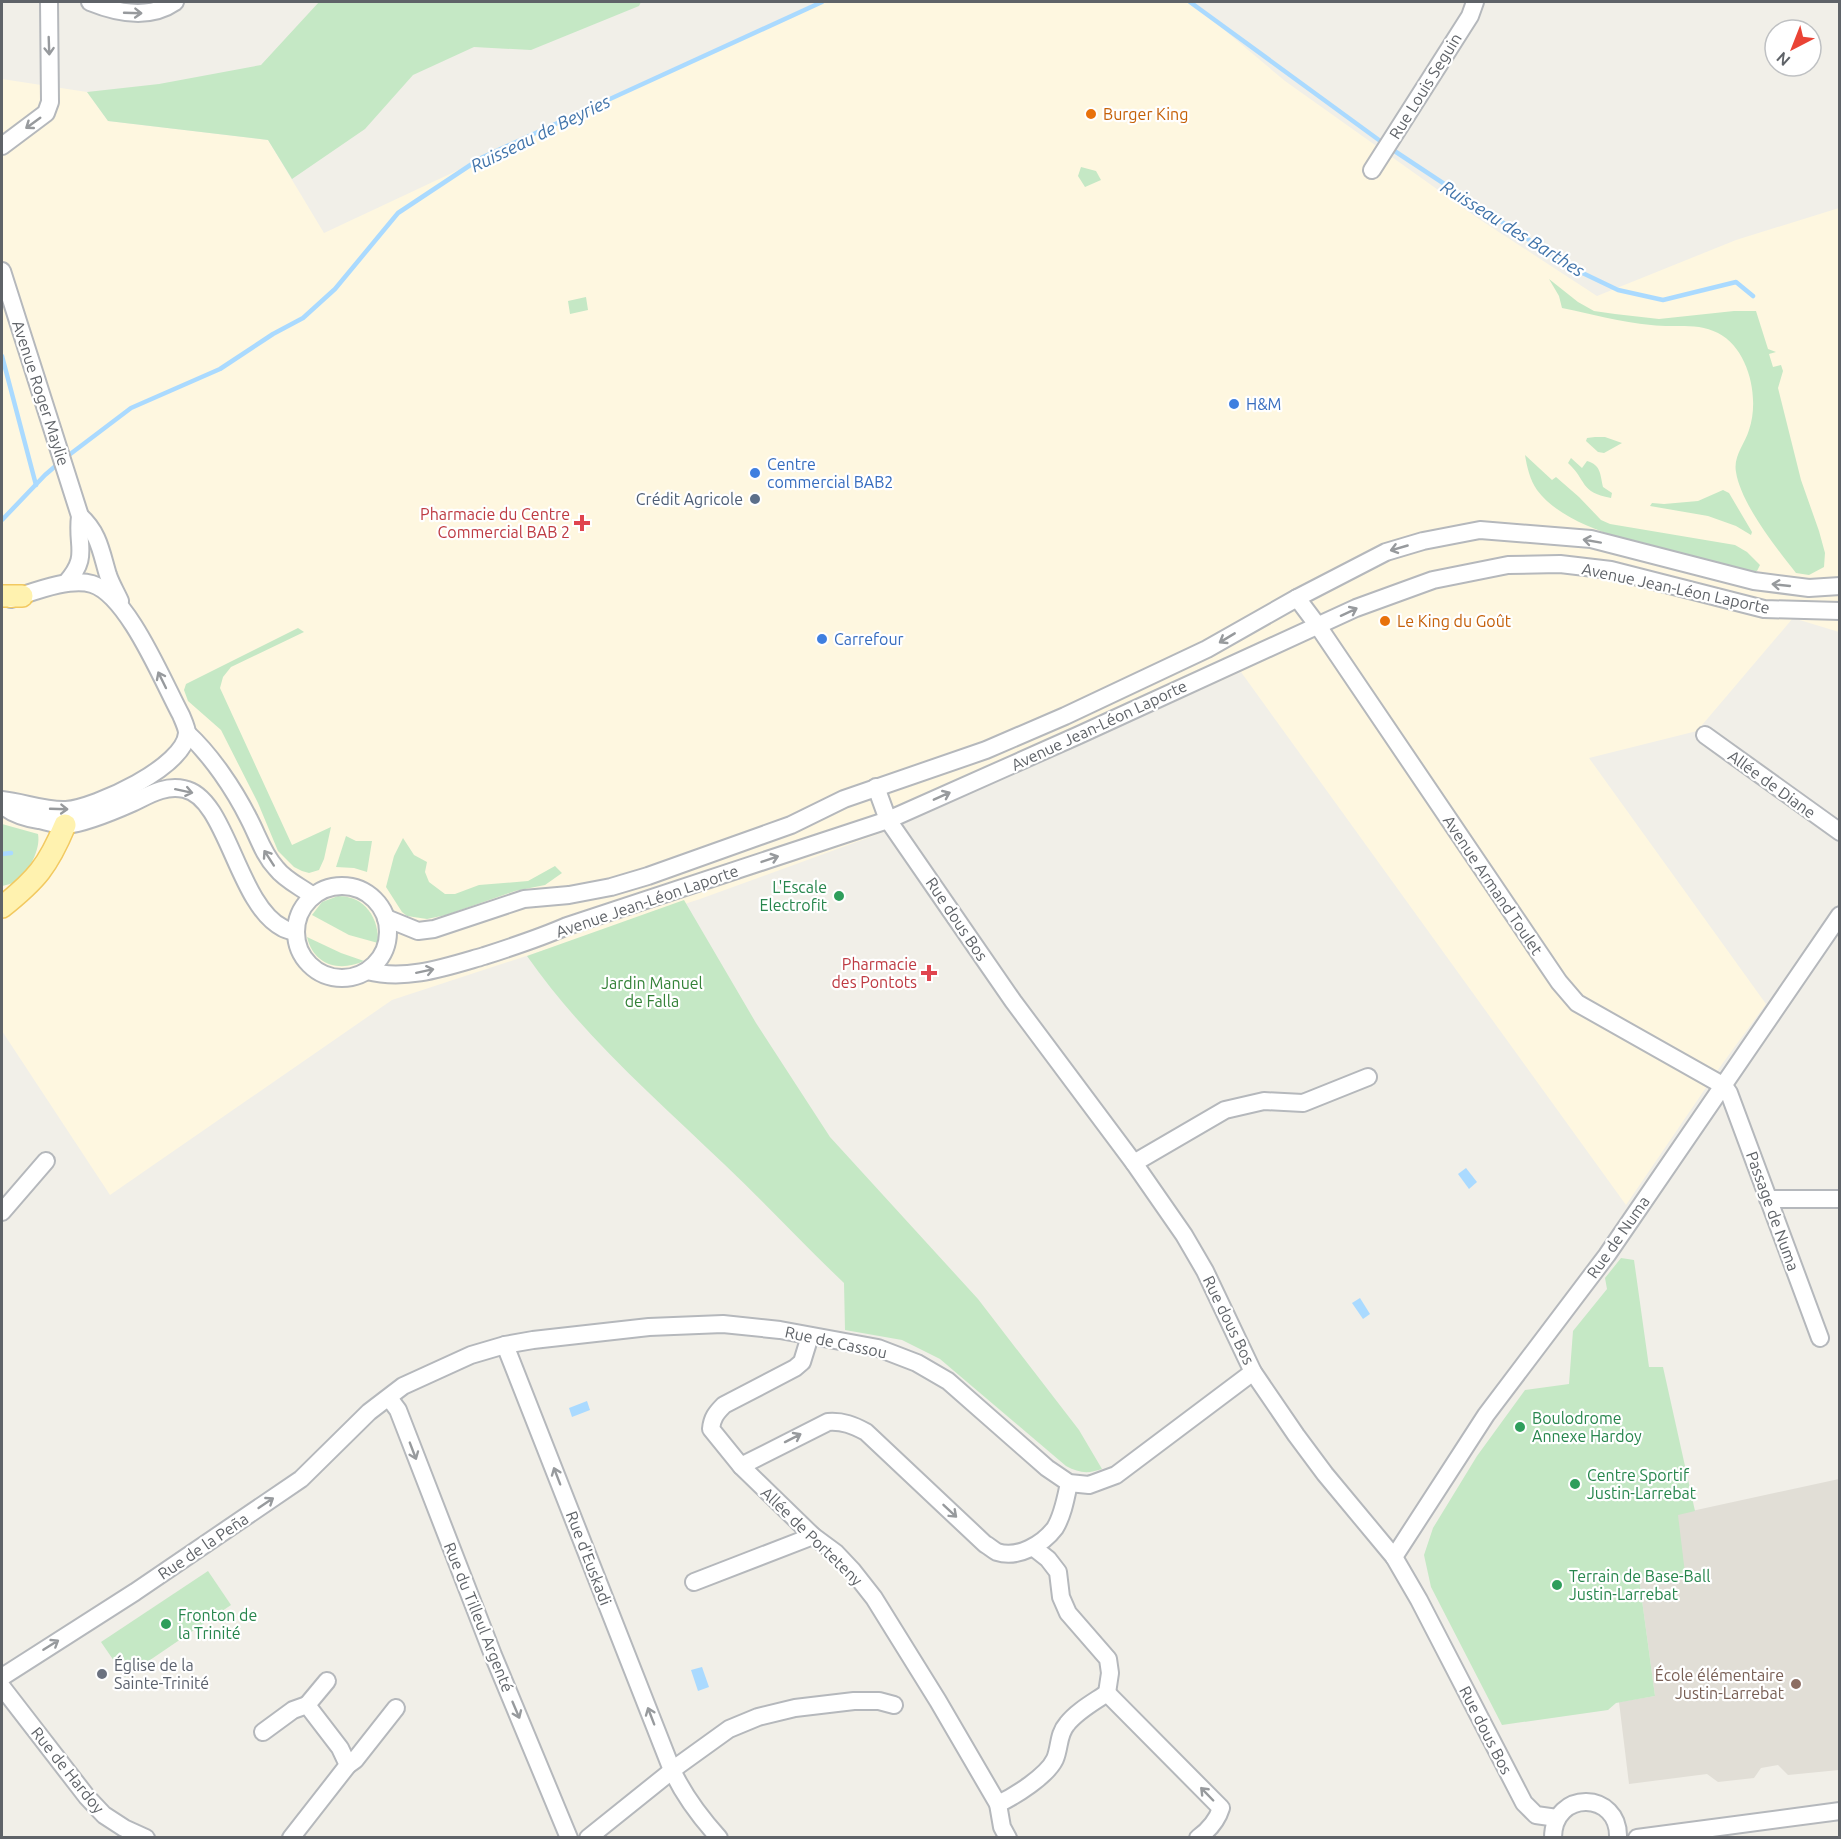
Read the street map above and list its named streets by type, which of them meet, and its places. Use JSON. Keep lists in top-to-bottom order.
{
  "streets": {
    "street": [
      "Rue Louis Seguin",
      "Avenue Roger Maylie",
      "Avenue Jean-Léon Laporte",
      "Allée de Diane",
      "Avenue Armand Toulet",
      "Rue dous Bos",
      "Passage de Numa",
      "Rue de Numa",
      "Rue de Cassou",
      "Allée de Porteteny",
      "Rue de la Peña",
      "Rue d'Euskadi",
      "Rue du Tilleul Argenté",
      "Rue de Hardoy"
    ]
  },
  "crossings": [
    ["Avenue Jean-Léon Laporte", "Avenue Armand Toulet"],
    ["Avenue Jean-Léon Laporte", "Rue dous Bos"],
    ["Avenue Armand Toulet", "Passage de Numa"],
    ["Avenue Armand Toulet", "Rue de Numa"],
    ["Rue dous Bos", "Rue de Numa"],
    ["Passage de Numa", "Rue de Numa"],
    ["Rue de Cassou", "Allée de Porteteny"],
    ["Rue de Cassou", "Rue de la Peña"],
    ["Rue de Cassou", "Rue d'Euskadi"],
    ["Rue de Cassou", "Rue du Tilleul Argenté"],
    ["Rue de la Peña", "Rue du Tilleul Argenté"]
  ],
  "one_way": ["Rue de la Peña", "Rue d'Euskadi", "Rue du Tilleul Argenté"],
  "water": ["Ruisseau de Beyries", "Ruisseau des Barthes"],
  "parks": ["Jardin Manuel de Falla"],
  "places": {
    "other": [
      "Burger King",
      "H&M",
      "Centre commercial BAB2",
      "Crédit Agricole",
      "Le King du Goût",
      "Carrefour",
      "L'Escale Electrofit",
      "Boulodrome Annexe Hardoy",
      "Centre Sportif Justin-Larrebat",
      "Terrain de Base-Ball Justin-Larrebat",
      "Fronton de la Trinité",
      "Église de la Sainte-Trinité",
      "École élémentaire Justin-Larrebat"
    ],
    "health": ["Pharmacie du Centre Commercial BAB 2", "Pharmacie des Pontots"]
  },
  "north": "bottom left"
}
